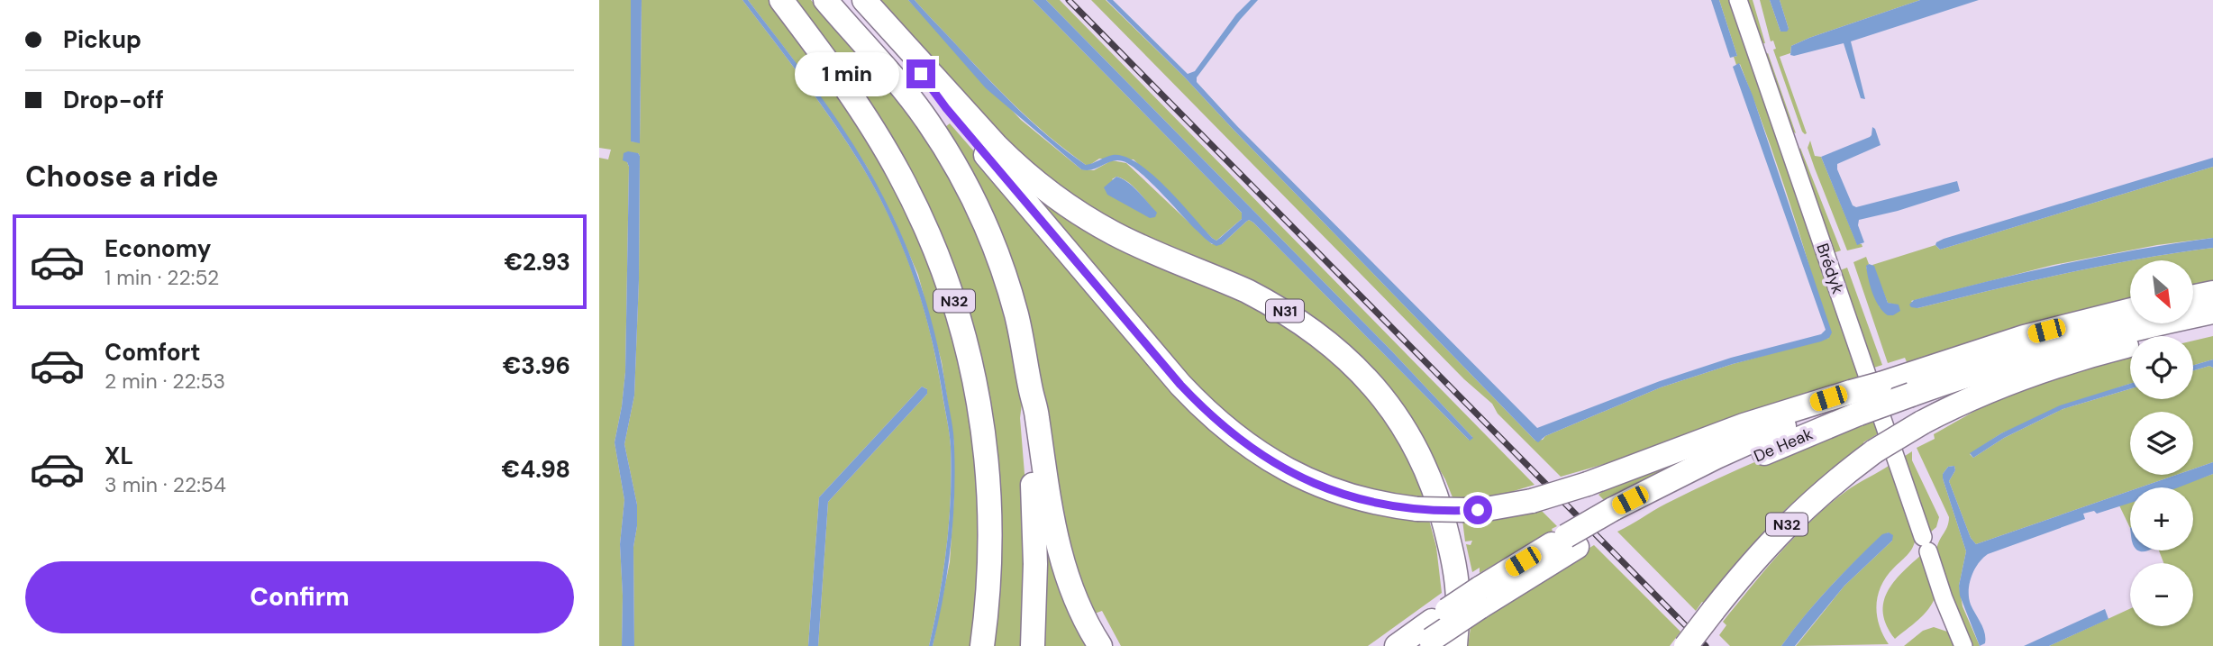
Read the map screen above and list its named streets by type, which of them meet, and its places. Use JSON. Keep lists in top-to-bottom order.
{
  "streets": {
    "highway": ["N32", "N31", "De Heak"],
    "street": ["Brédyk"]
  },
  "north": "bottom right",
  "page": {
    "banner": ["Pickup", "Drop-off"],
    "bubble": "1 min",
    "heading": "Choose a ride",
    "list": [
      {
        "name": "Economy",
        "note": "1 min · 22:52",
        "value": "€2.93"
      },
      {
        "name": "Comfort",
        "note": "2 min · 22:53",
        "value": "€3.96"
      },
      {
        "name": "XL",
        "note": "3 min · 22:54",
        "value": "€4.98"
      }
    ],
    "map_buttons": ["+", "−"],
    "buttons": "Confirm"
  }
}
